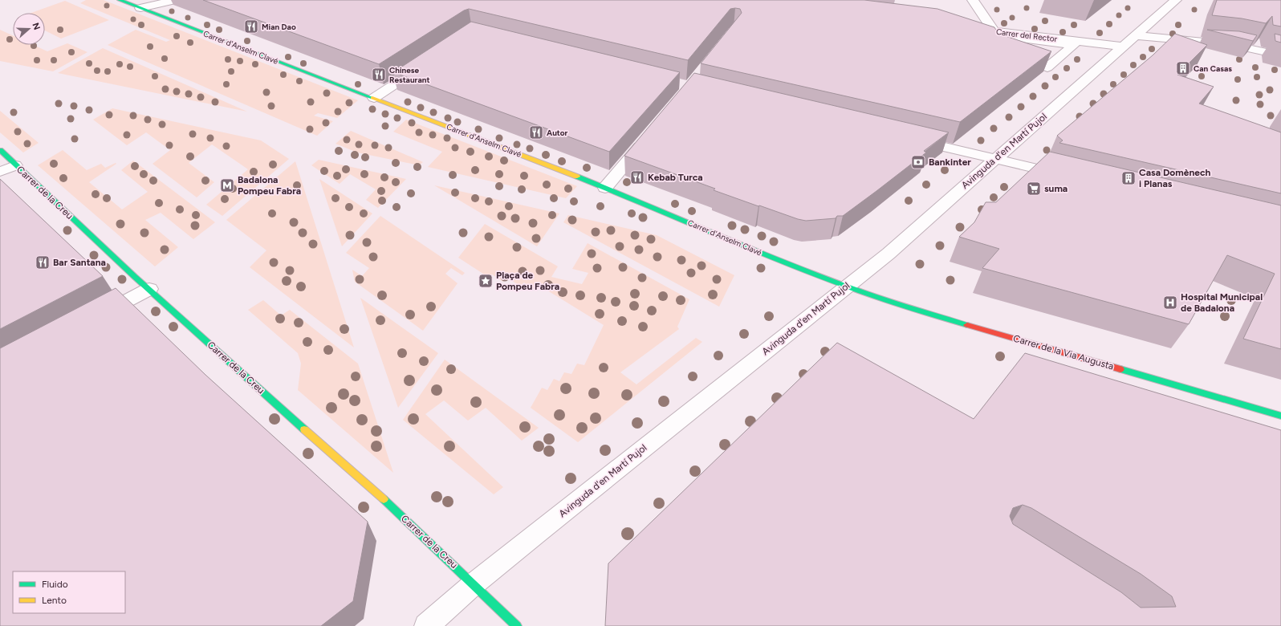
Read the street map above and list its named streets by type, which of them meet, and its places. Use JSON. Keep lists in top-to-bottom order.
{
  "streets": {
    "main road": ["Carrer d'Anselm Clavé", "Carrer de la Creu", "Carrer de la Via Augusta"],
    "street": ["Carrer del Rector", "Avinguda d'en Martí Pujol"]
  },
  "crossings": [
    ["Carrer del Rector", "Avinguda d'en Martí Pujol"],
    ["Carrer d'Anselm Clavé", "Avinguda d'en Martí Pujol"],
    ["Carrer d'Anselm Clavé", "Carrer de la Via Augusta"],
    ["Avinguda d'en Martí Pujol", "Carrer de la Creu"],
    ["Avinguda d'en Martí Pujol", "Carrer de la Via Augusta"]
  ],
  "places": {
    "restaurant": [
      "Mian Dao",
      "Chinese Restaurant",
      "Autor",
      "Kebab Turca",
      "Bar Santana"
    ],
    "building": ["Can Casas", "Casa Domènech i Planas"],
    "bank": ["Bankinter"],
    "metro station": ["Badalona Pompeu Fabra"],
    "supermarket": ["suma"],
    "place": ["Plaça de Pompeu Fabra"],
    "hospital": ["Hospital Municipal de Badalona"]
  },
  "legend": ["Fluido", "Lento"],
  "north": "right"
}
